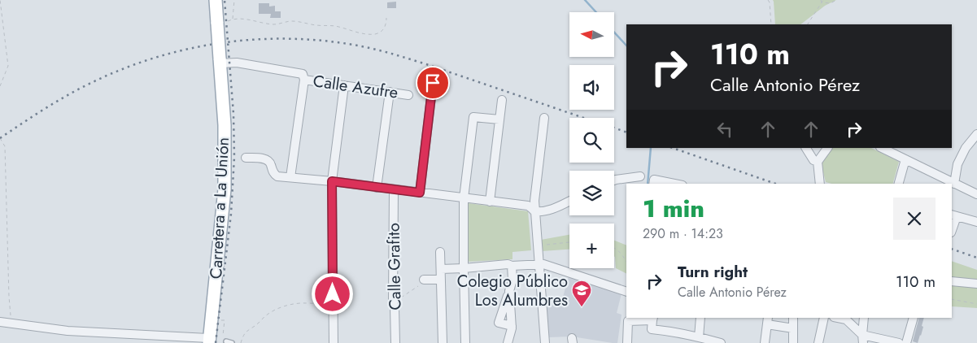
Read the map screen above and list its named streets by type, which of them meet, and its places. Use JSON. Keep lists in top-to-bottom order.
{
  "streets": {
    "main road": ["Carretera a La Unión"],
    "street": ["Calle Azufre", "Calle Grafito"]
  },
  "places": {
    "school or university": ["Colegio Público Los Alumbres"]
  },
  "north": "left",
  "page": {
    "map_buttons": "+",
    "turn": ["110 m", "Calle Antonio Pérez"],
    "heading": ["1 min", "290 m · 14:23"],
    "list": [
      {
        "name": "Turn right",
        "note": "Calle Antonio Pérez",
        "value": "110 m"
      }
    ]
  }
}
